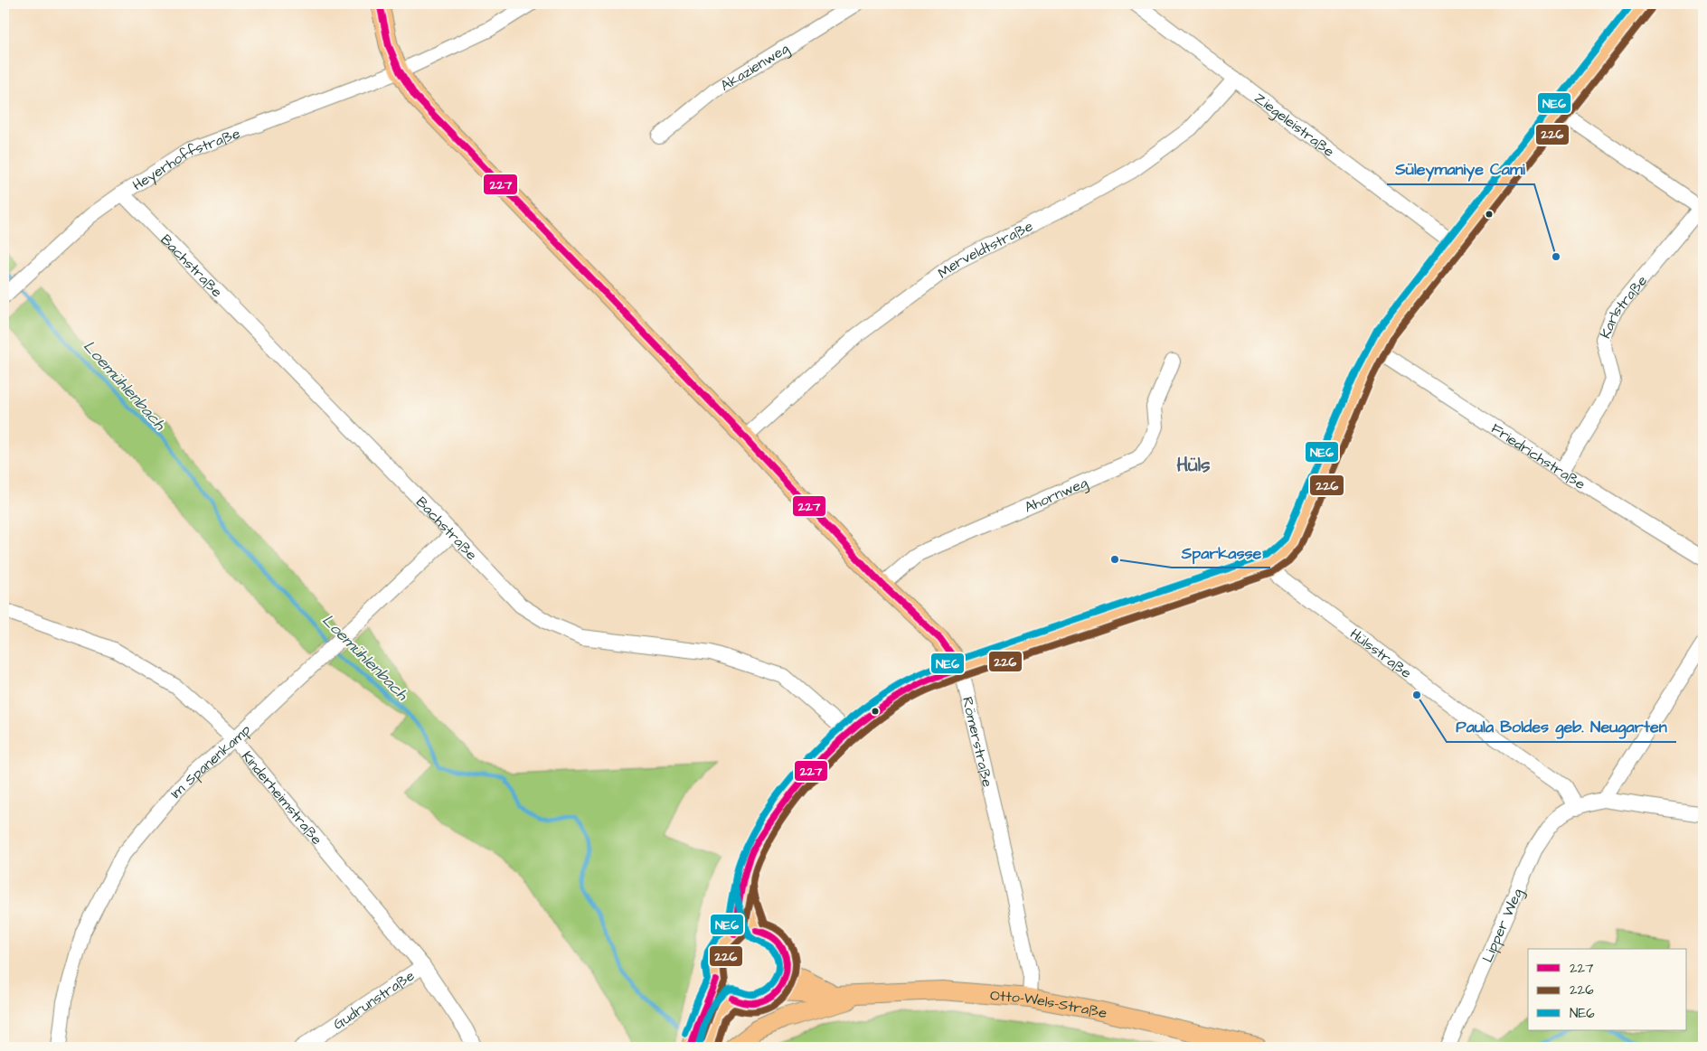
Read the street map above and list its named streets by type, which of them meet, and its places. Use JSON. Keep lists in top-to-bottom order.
{
  "streets": {
    "main road": ["Römerstraße", "Otto-Wels-Straße"],
    "street": [
      "Akazienweg",
      "Ziegeleistraße",
      "Heyerhoffstraße",
      "Merveldtstraße",
      "Bachstraße",
      "Karlstraße",
      "Friedrichstraße",
      "Ahornweg",
      "Hülsstraße",
      "Im Spanenkamp",
      "Kinderheimstraße",
      "Lipper Weg",
      "Gudrunstraße"
    ]
  },
  "crossings": [
    ["Ziegeleistraße", "Merveldtstraße"],
    ["Heyerhoffstraße", "Bachstraße"],
    ["Heyerhoffstraße", "Römerstraße"],
    ["Merveldtstraße", "Römerstraße"],
    ["Bachstraße", "Im Spanenkamp"],
    ["Karlstraße", "Friedrichstraße"],
    ["Ahornweg", "Römerstraße"],
    ["Hülsstraße", "Lipper Weg"],
    ["Römerstraße", "Otto-Wels-Straße"],
    ["Im Spanenkamp", "Kinderheimstraße"],
    ["Kinderheimstraße", "Gudrunstraße"]
  ],
  "districts": ["Hüls"],
  "water": ["Loemühlenbach"],
  "places": ["Süleymaniye Cami", "Sparkasse", "Paula Boldes geb. Neugarten"],
  "lines": ["transit line 227", "transit line NE6", "transit line 226"],
  "legend": ["227", "226", "NE6"]
}
